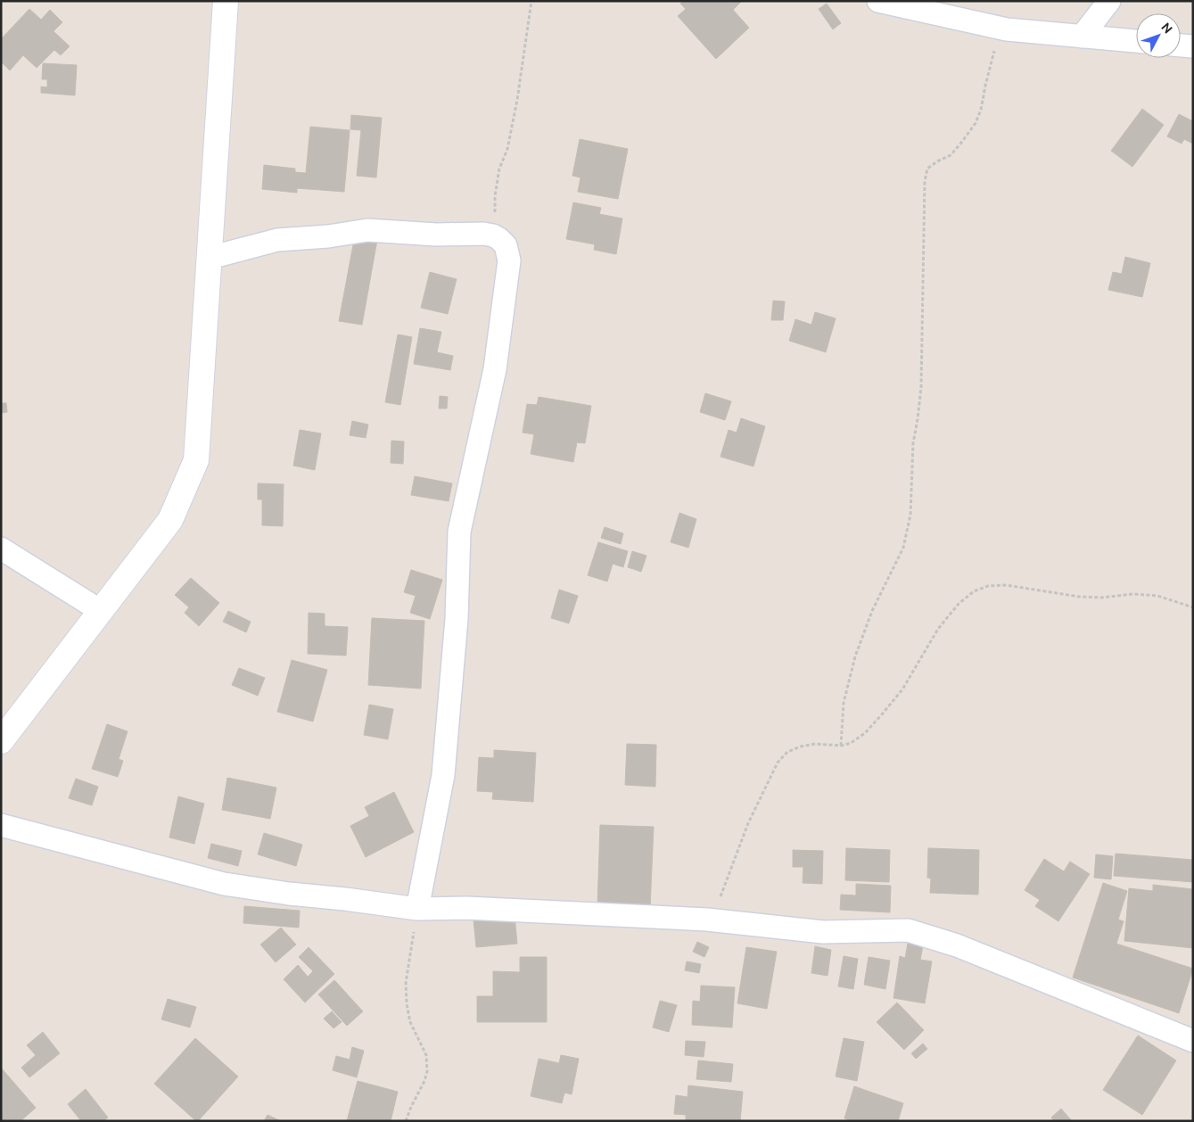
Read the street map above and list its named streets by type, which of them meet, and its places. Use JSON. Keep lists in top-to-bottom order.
{
  "north": "top right"
}
